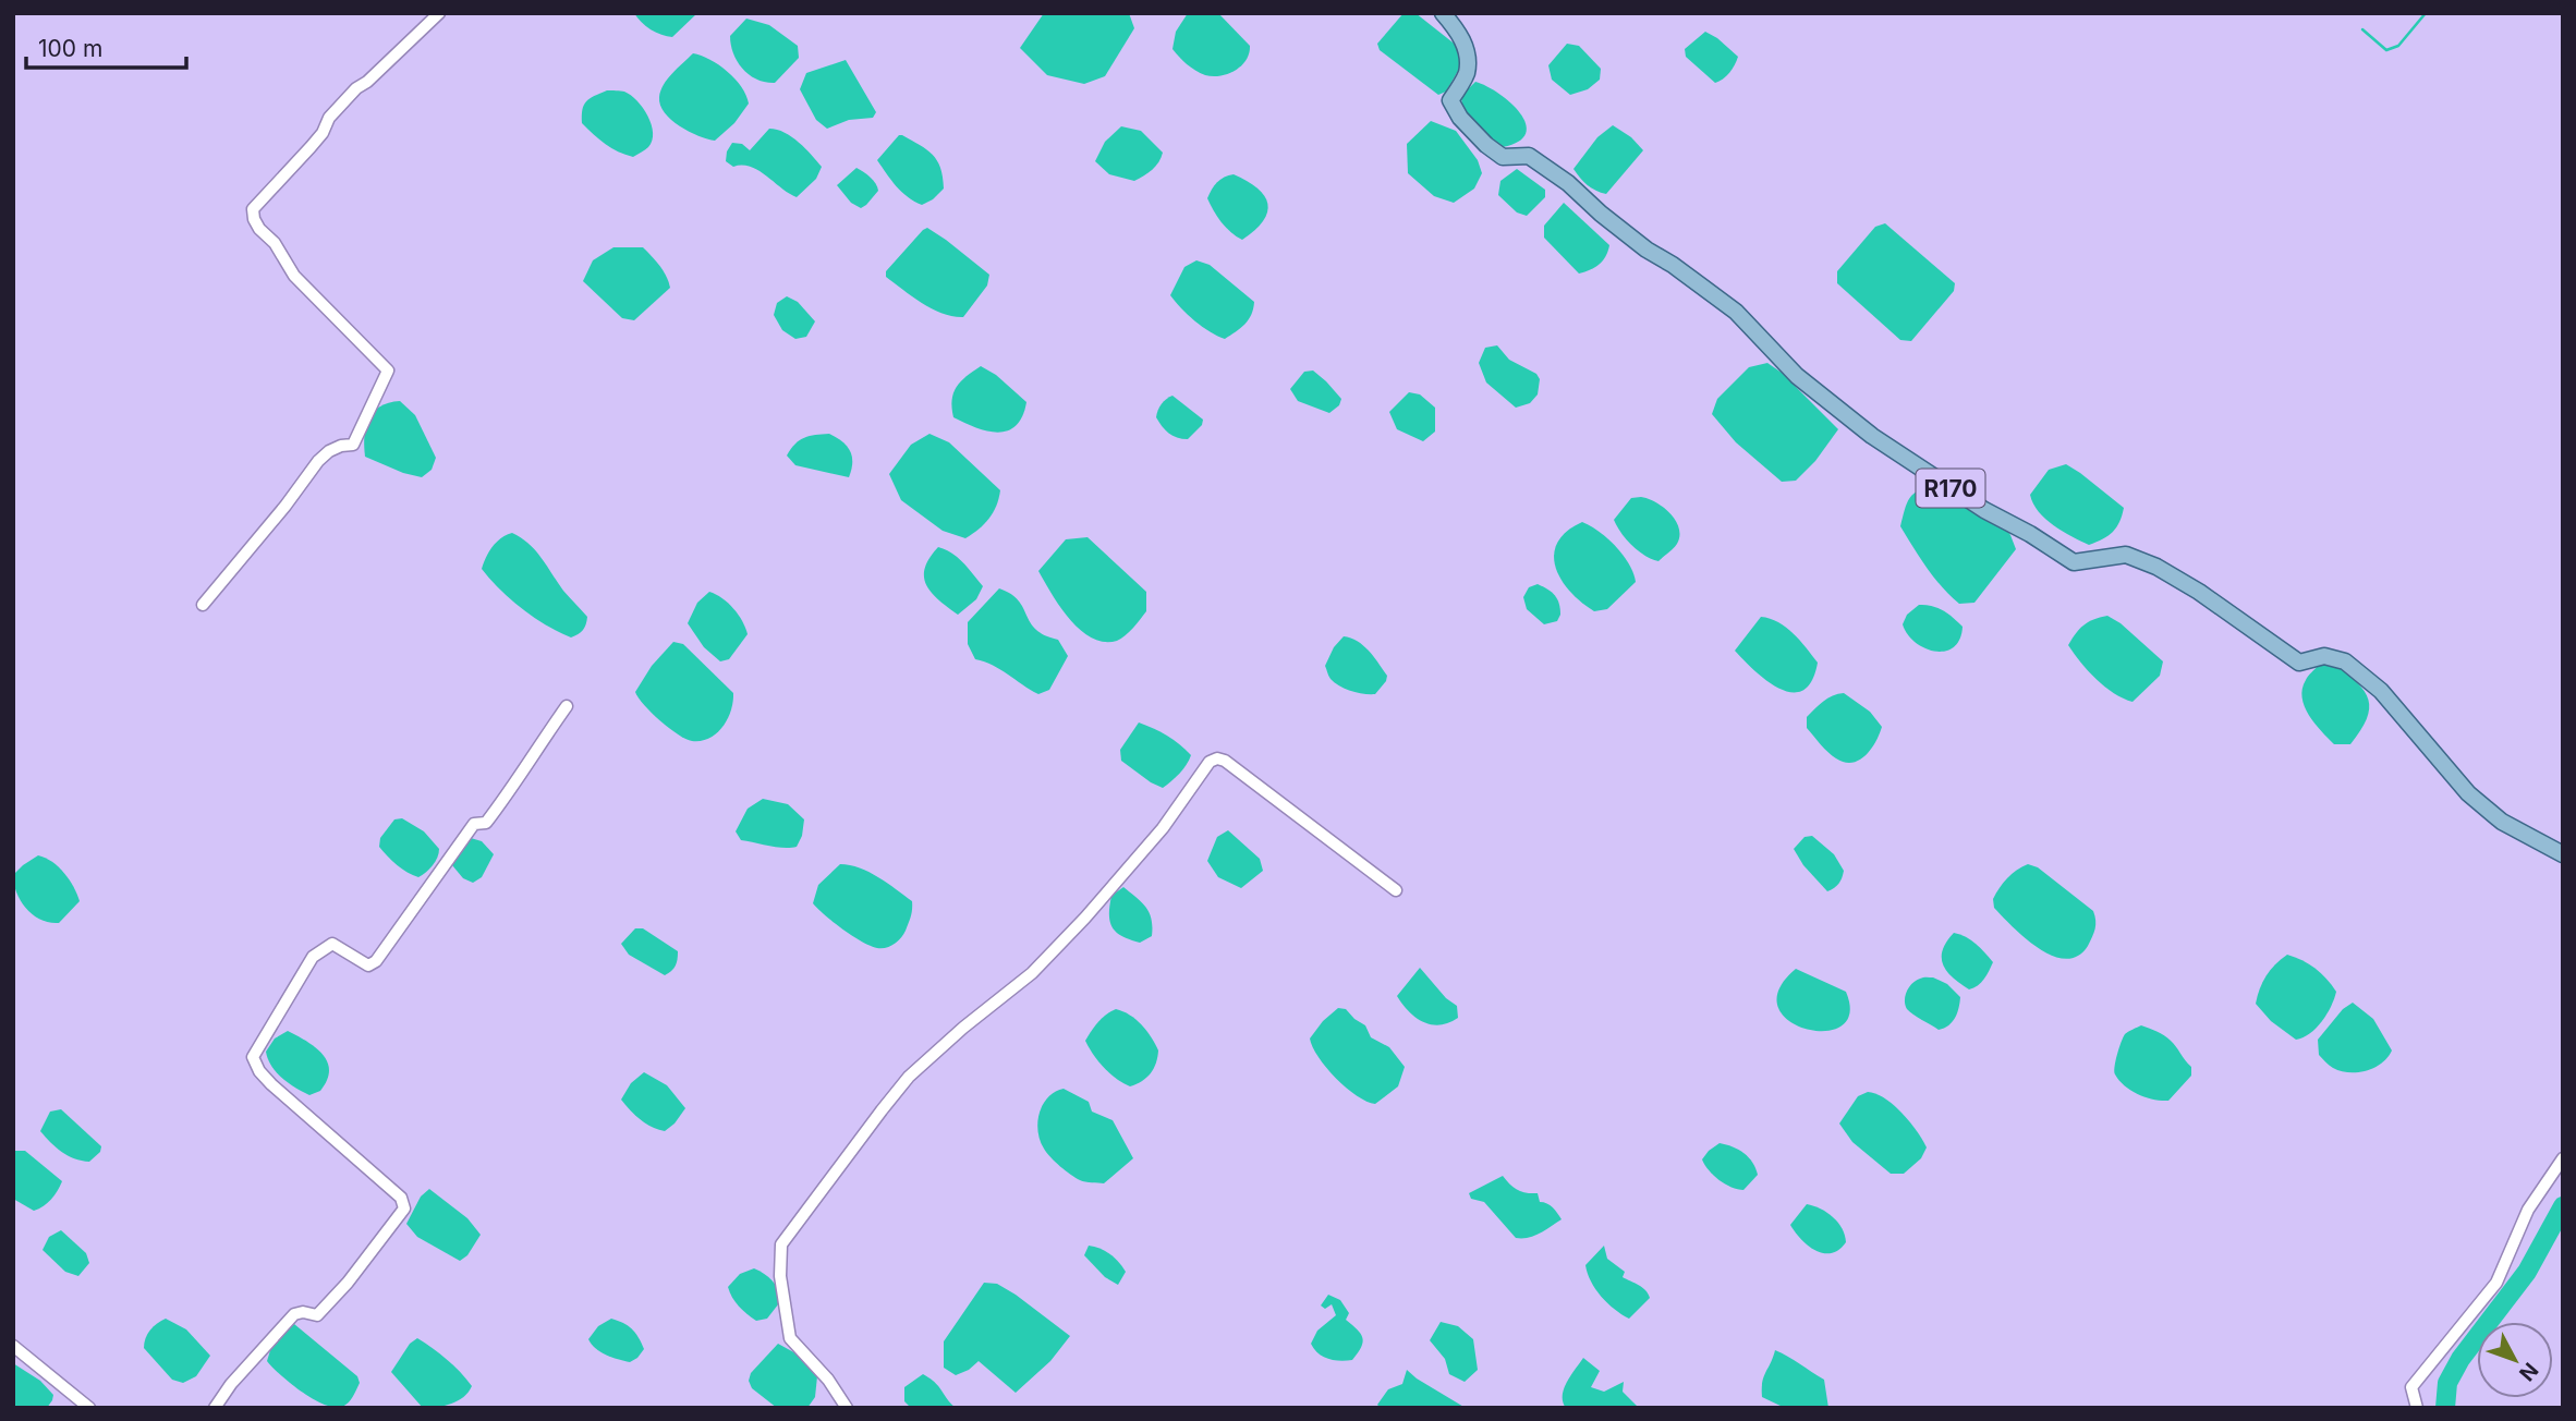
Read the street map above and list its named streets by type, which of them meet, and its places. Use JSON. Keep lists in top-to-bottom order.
{
  "streets": {
    "main road": ["R170"]
  },
  "scale_bar": "100 m",
  "north": "bottom right"
}
